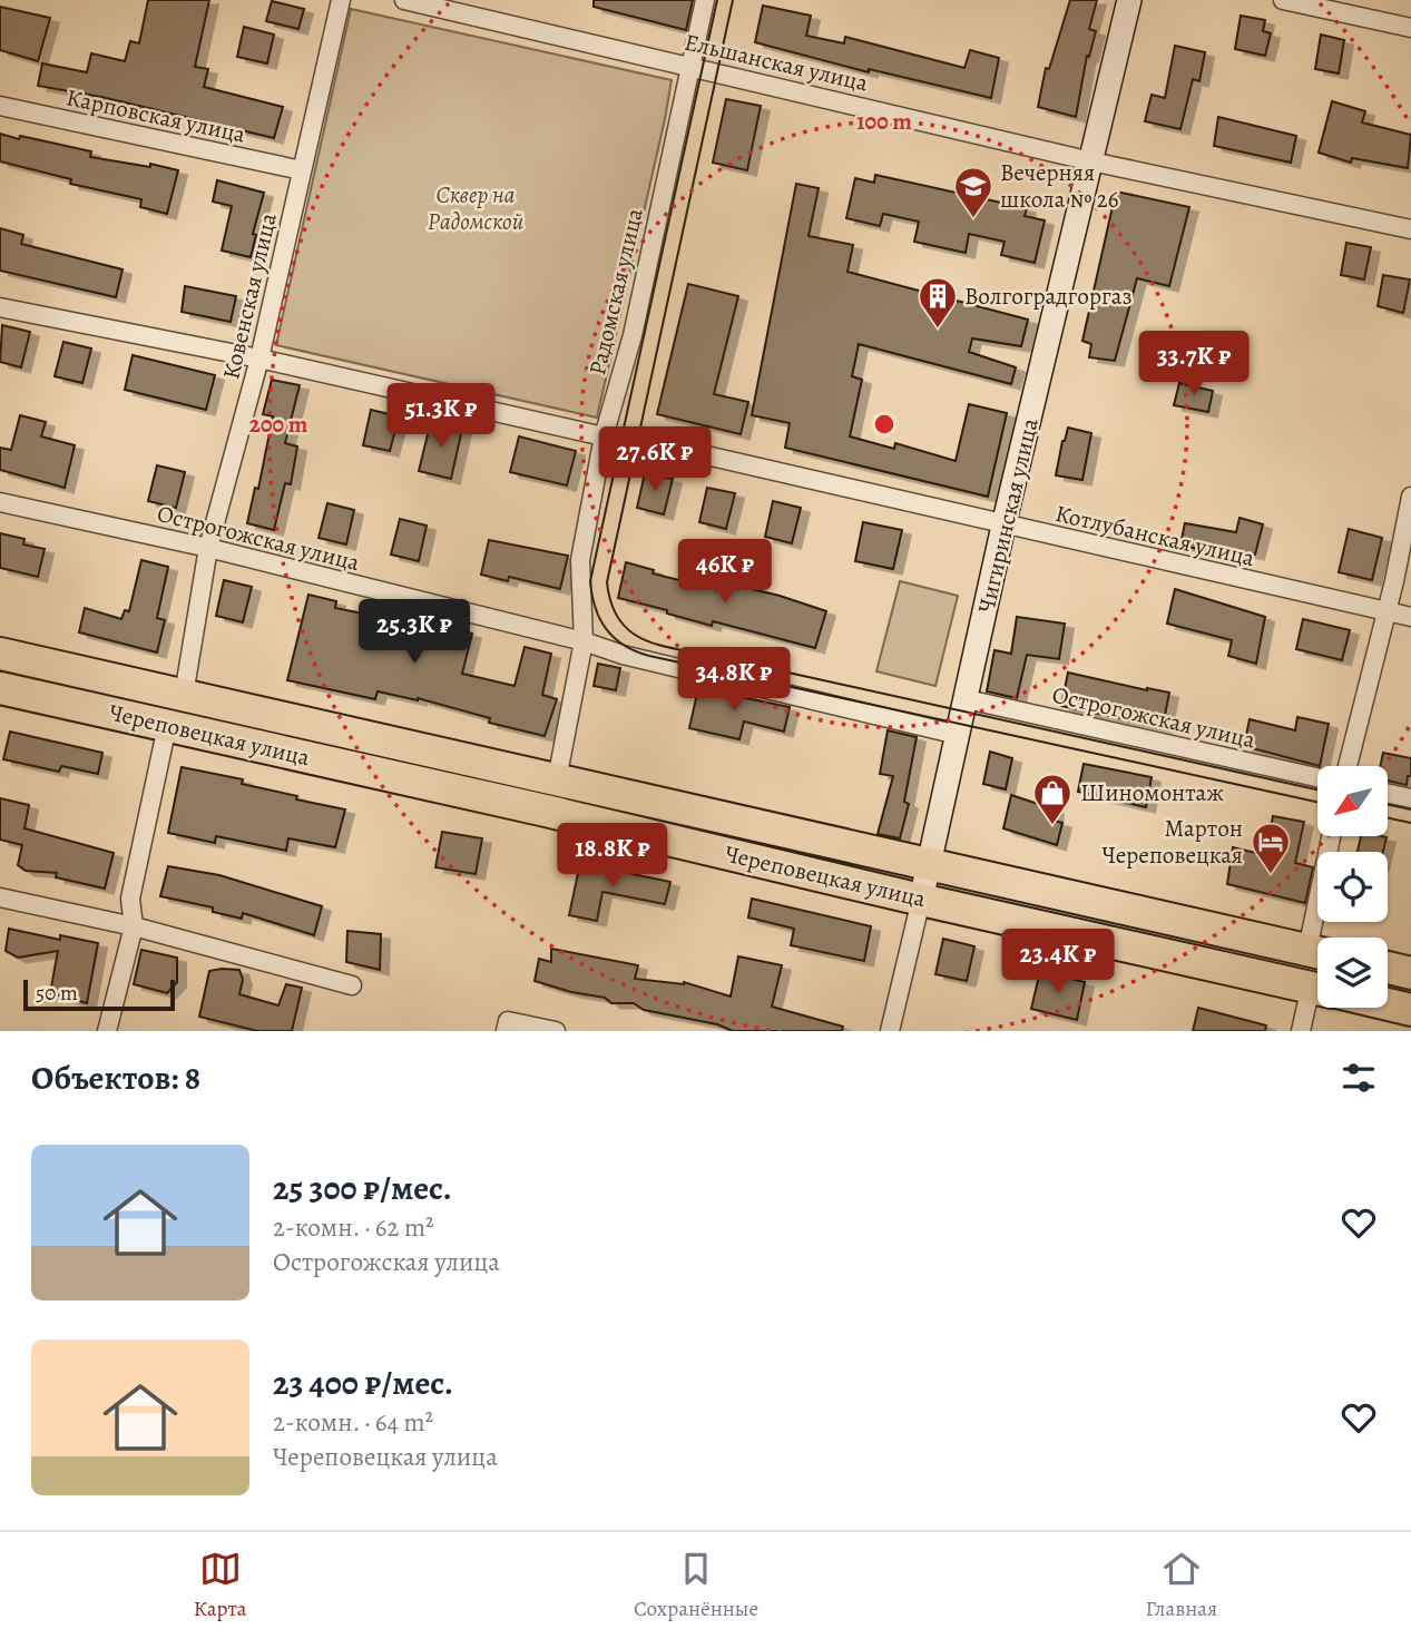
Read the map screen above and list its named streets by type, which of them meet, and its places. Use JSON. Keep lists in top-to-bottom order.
{
  "streets": {
    "highway": ["Череповецкая улица"],
    "street": [
      "Ельшанская улица",
      "Карповская улица",
      "Радомская улица",
      "Ковенская улица",
      "Чигиринская улица",
      "Котлубанская улица",
      "Острогожская улица"
    ]
  },
  "crossings": [
    ["Ельшанская улица", "Радомская улица"],
    ["Ельшанская улица", "Чигиринская улица"],
    ["Карповская улица", "Ковенская улица"],
    ["Радомская улица", "Острогожская улица"],
    ["Радомская улица", "Череповецкая улица"],
    ["Ковенская улица", "Острогожская улица"],
    ["Ковенская улица", "Череповецкая улица"],
    ["Чигиринская улица", "Котлубанская улица"],
    ["Чигиринская улица", "Острогожская улица"],
    ["Чигиринская улица", "Череповецкая улица"]
  ],
  "parks": ["Сквер на Радомской"],
  "places": {
    "school or university": ["Вечерняя школа № 26"],
    "building": ["Волгоградгоргаз"],
    "shop": ["Шиномонтаж"],
    "hotel": ["Мартон Череповецкая"]
  },
  "scale_bar": "50 m",
  "north": "bottom left",
  "page": {
    "price": [
      "33.7K ₽",
      "51.3K ₽",
      "27.6K ₽",
      "46K ₽",
      "25.3K ₽",
      "34.8K ₽",
      "18.8K ₽",
      "23.4K ₽"
    ],
    "scale": "50 m",
    "heading": "Объектов: 8",
    "list": [
      {
        "name": "25 300 ₽/мес.",
        "note": "2-комн. · 62 m² · Острогожская улица"
      },
      {
        "name": "23 400 ₽/мес.",
        "note": "2-комн. · 64 m² · Череповецкая улица"
      }
    ],
    "tabs": ["Карта", "Сохранённые", "Главная"]
  },
  "rings": ["100 m", "200 m"]
}
